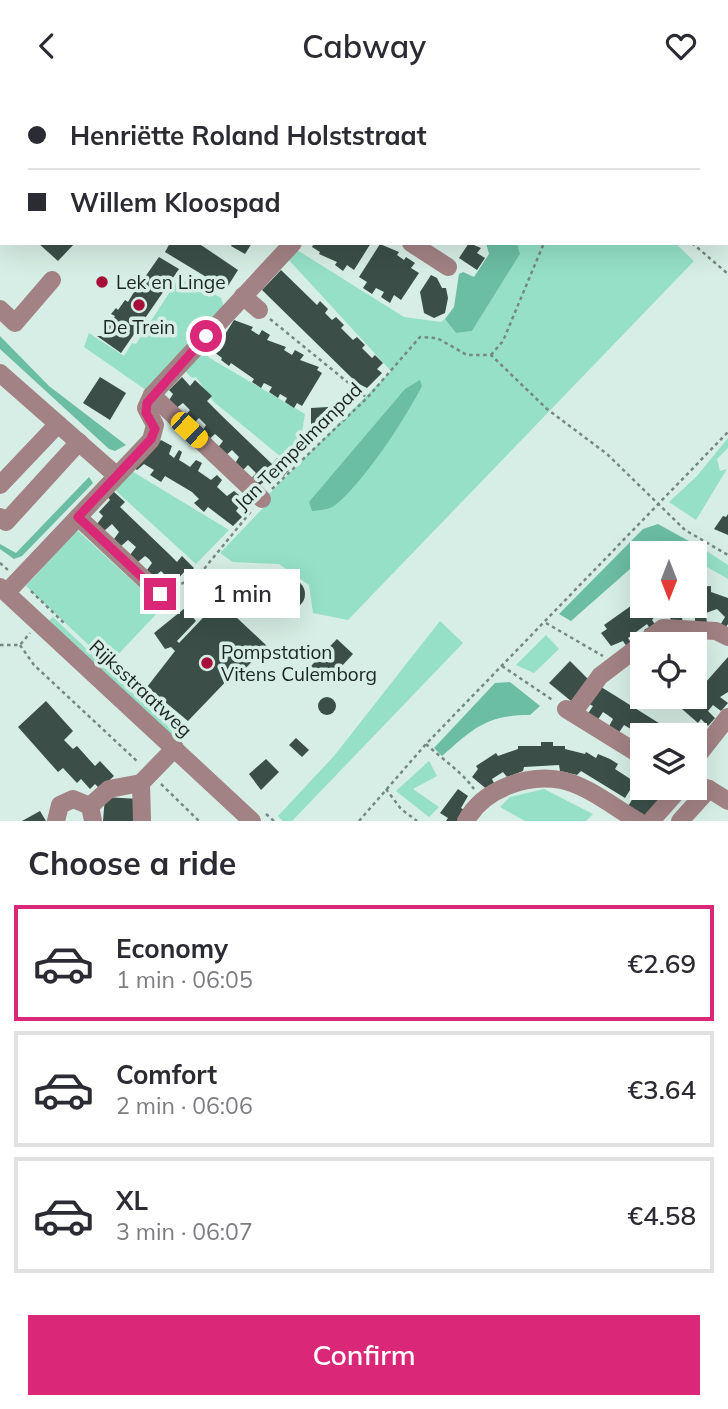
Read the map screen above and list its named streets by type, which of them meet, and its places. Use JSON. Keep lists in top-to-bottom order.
{
  "streets": {
    "street": ["Rijksstraatweg"],
    "path": ["Jan Tempelmanpad"]
  },
  "places": ["Lek en Linge", "De Trein", "Pompstation Vitens Culemborg"],
  "north": "bottom",
  "page": {
    "header": "Cabway",
    "banner": ["Henriëtte Roland Holststraat", "Willem Kloospad"],
    "bubble": "1 min",
    "heading": "Choose a ride",
    "list": [
      {
        "name": "Economy",
        "note": "1 min · 06:05",
        "value": "€2.69"
      },
      {
        "name": "Comfort",
        "note": "2 min · 06:06",
        "value": "€3.64"
      },
      {
        "name": "XL",
        "note": "3 min · 06:07",
        "value": "€4.58"
      }
    ],
    "buttons": "Confirm"
  }
}
